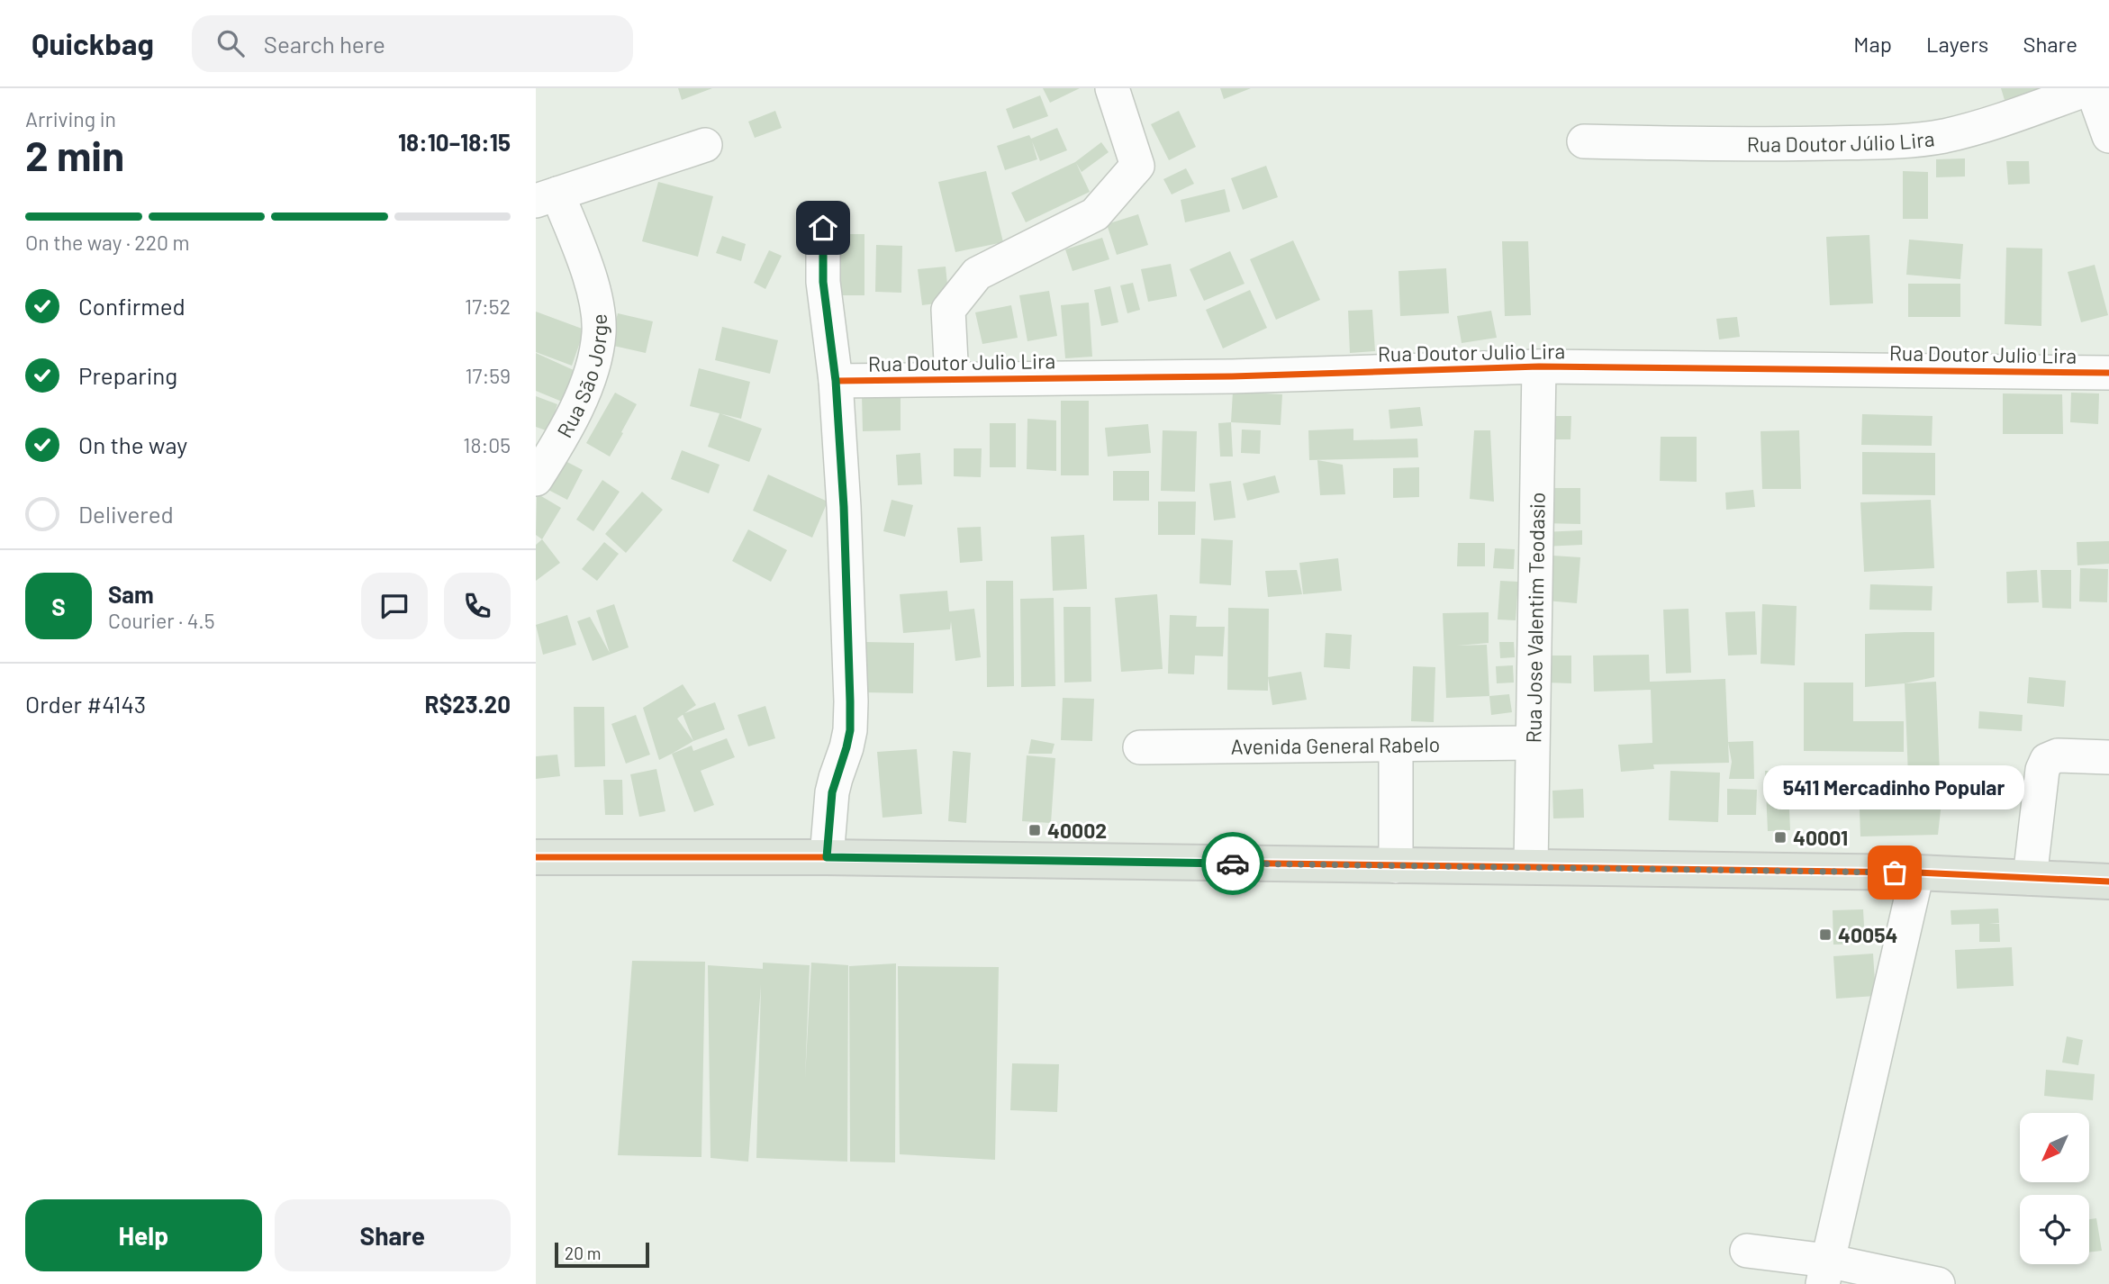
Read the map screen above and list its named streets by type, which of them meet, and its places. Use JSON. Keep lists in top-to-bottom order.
{
  "streets": {
    "street": [
      "Rua Doutor Júlio Lira",
      "Rua Doutor Julio Lira",
      "Rua São Jorge",
      "Rua Jose Valentim Teodasio",
      "Avenida General Rabelo"
    ]
  },
  "crossings": [
    ["Rua Doutor Julio Lira", "Rua Jose Valentim Teodasio"],
    ["Rua Jose Valentim Teodasio", "Avenida General Rabelo"]
  ],
  "places": {
    "transit": ["40002", "40001", "40054"],
    "other": ["5411 Mercadinho Popular"]
  },
  "scale_bar": "20 m",
  "north": "bottom left",
  "page": {
    "header": "Quickbag",
    "search": "Search here",
    "nav": ["Map", "Layers", "Share"],
    "heading": ["2 min", "Arriving in", "18:10–18:15"],
    "panel": [
      "Sam",
      "Courier · 4.5",
      "Order #4143",
      "R$23.20"
    ],
    "bar": "On the way · 220 m",
    "list": [
      ["Confirmed", "17:52"],
      ["Preparing", "17:59"],
      ["On the way", "18:05"],
      "Delivered"
    ],
    "round": "S",
    "bubble": "5411 Mercadinho Popular",
    "buttons": ["Help", "Share"],
    "scale": "20 m"
  }
}
